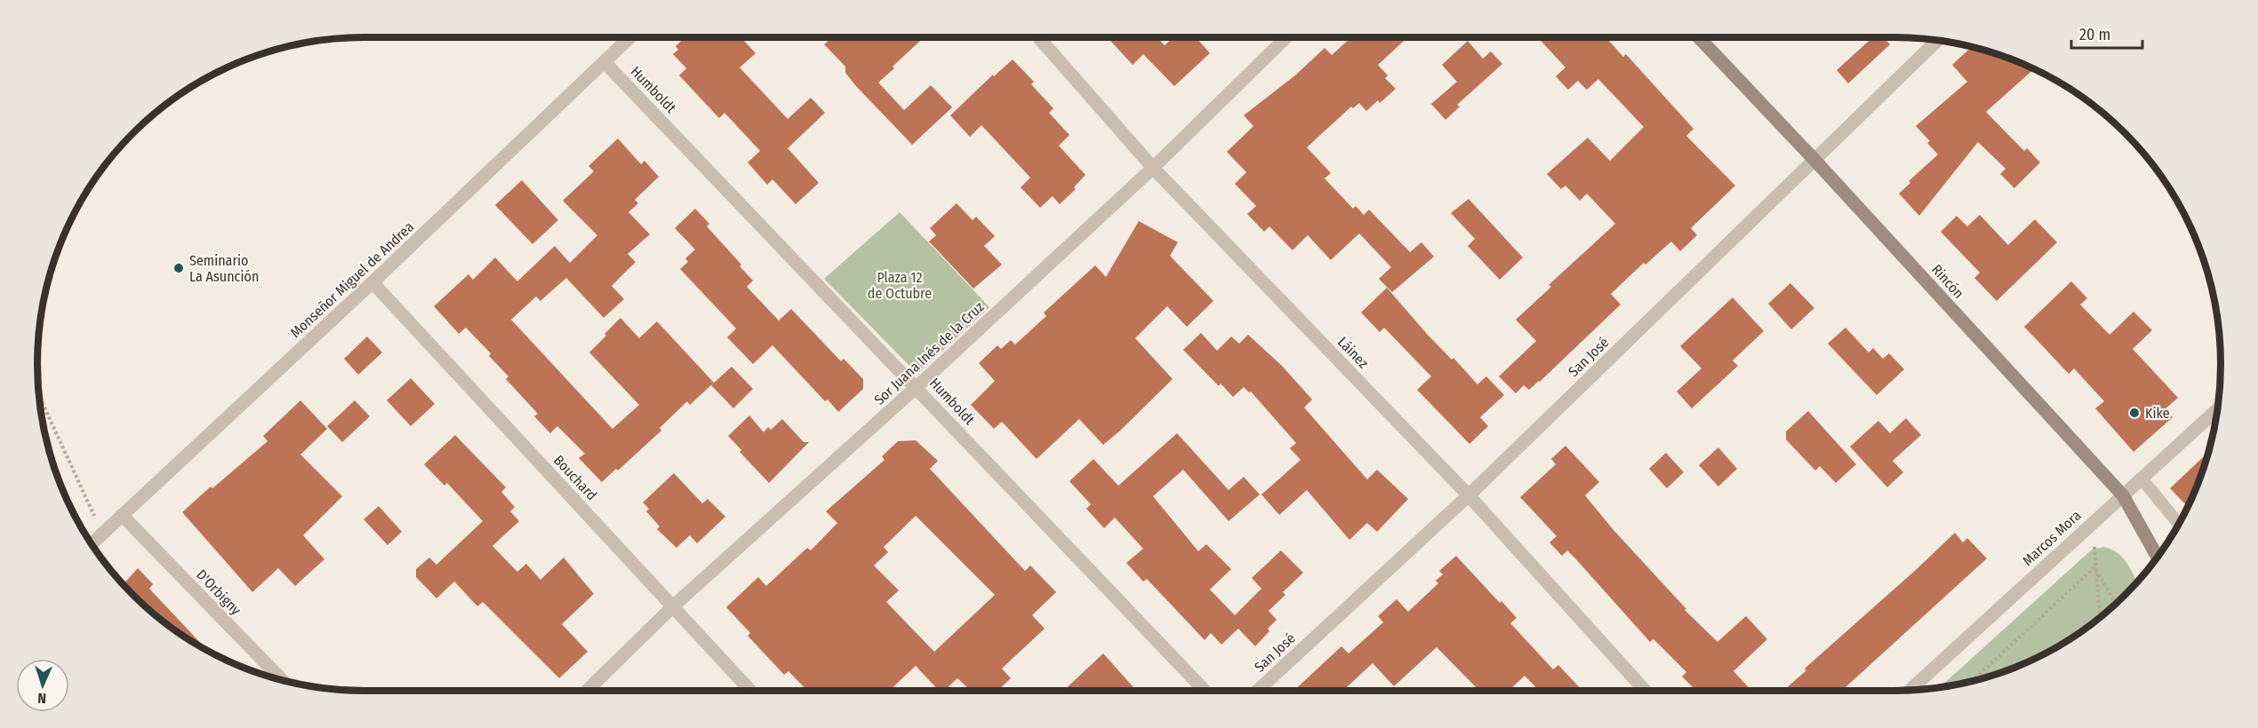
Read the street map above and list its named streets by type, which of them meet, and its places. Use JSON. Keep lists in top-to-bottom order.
{
  "streets": {
    "street": [
      "Humboldt",
      "Monseñor Miguel de Andrea",
      "Rincón",
      "Láinez",
      "Sor Juana Inés de la Cruz",
      "San José",
      "Bouchard",
      "Marcos Mora",
      "D'Orbigny"
    ]
  },
  "crossings": [
    ["Humboldt", "Monseñor Miguel de Andrea"],
    ["Humboldt", "Sor Juana Inés de la Cruz"],
    ["Monseñor Miguel de Andrea", "Bouchard"],
    ["Monseñor Miguel de Andrea", "D'Orbigny"],
    ["Rincón", "San José"],
    ["Rincón", "Marcos Mora"],
    ["Láinez", "Sor Juana Inés de la Cruz"],
    ["Láinez", "San José"],
    ["Sor Juana Inés de la Cruz", "Bouchard"]
  ],
  "parks": ["Plaza 12 de Octubre"],
  "places": ["Seminario La Asunción", "Kike"],
  "scale_bar": "20 m",
  "north": "bottom"
}
